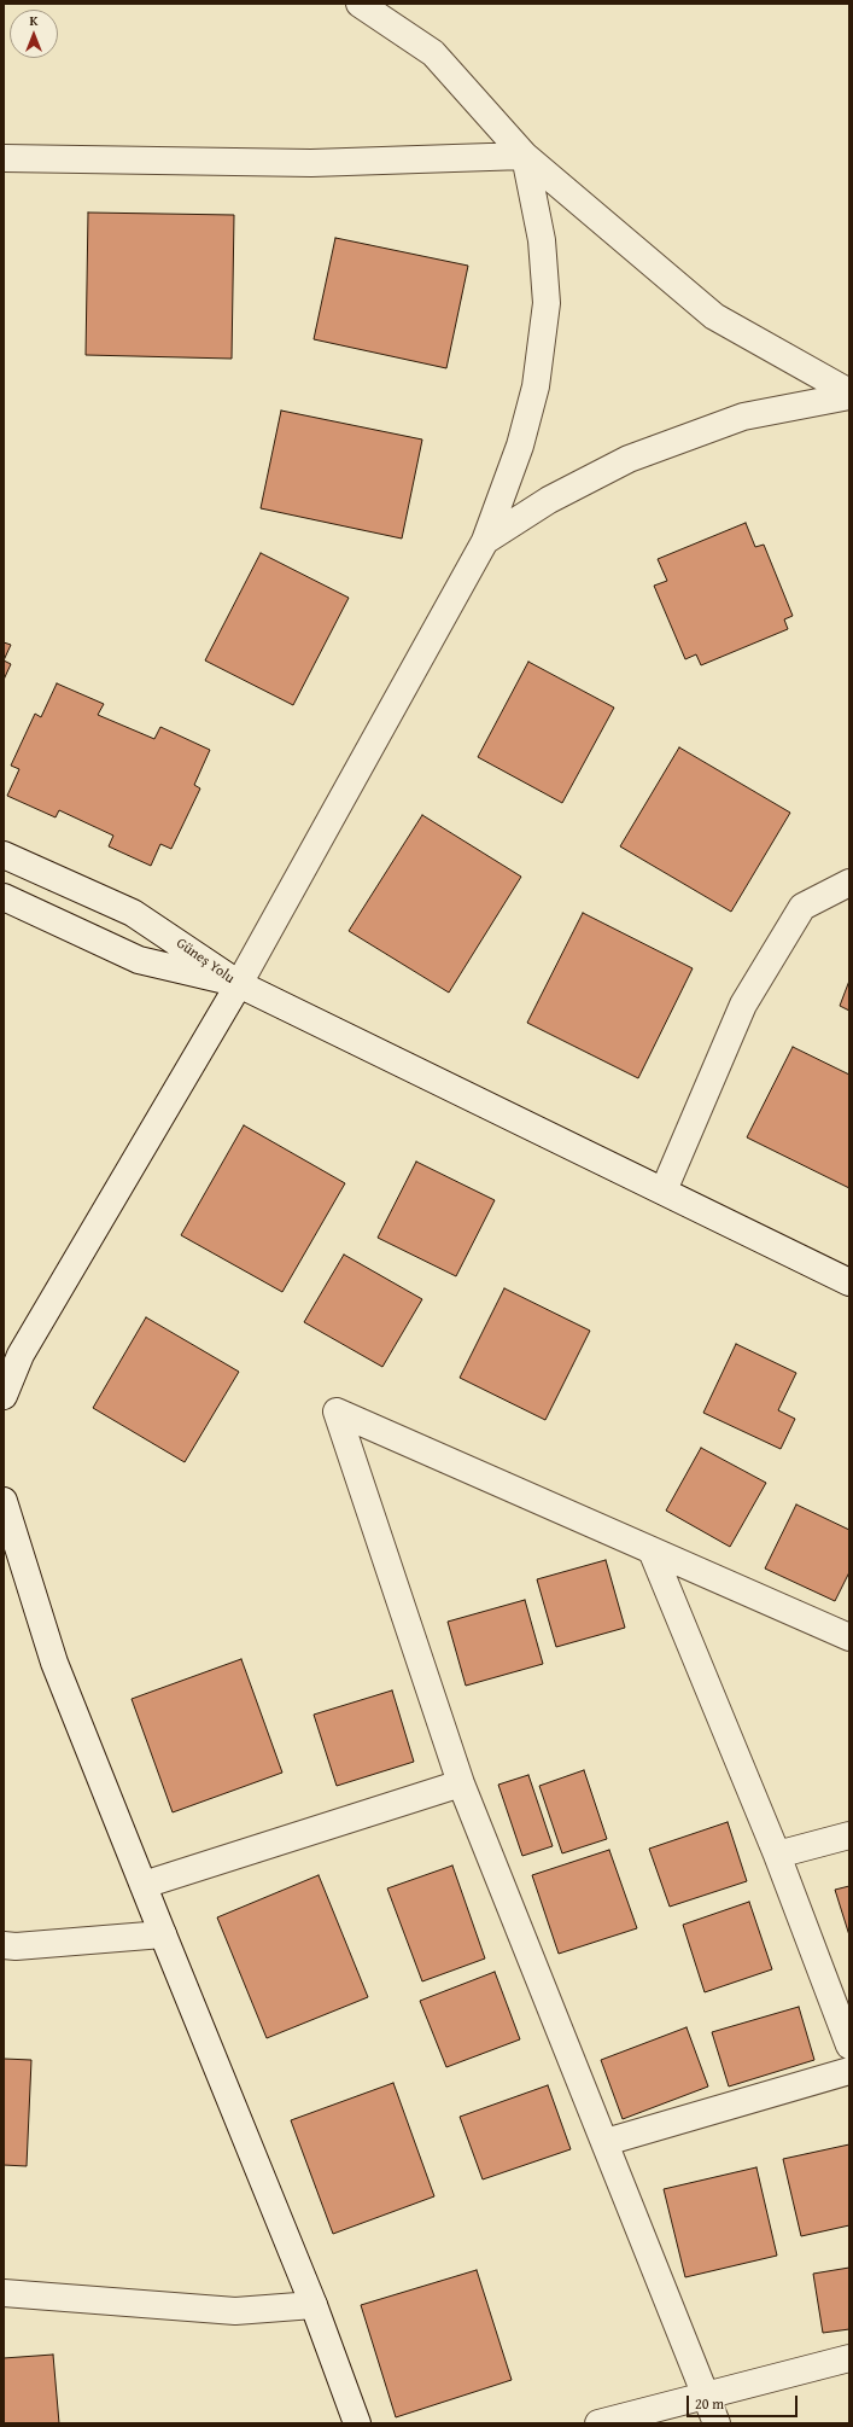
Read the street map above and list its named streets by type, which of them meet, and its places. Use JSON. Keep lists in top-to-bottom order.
{
  "streets": {
    "street": ["Güneş Yolu"]
  },
  "scale_bar": "20 m",
  "north": "top"
}
